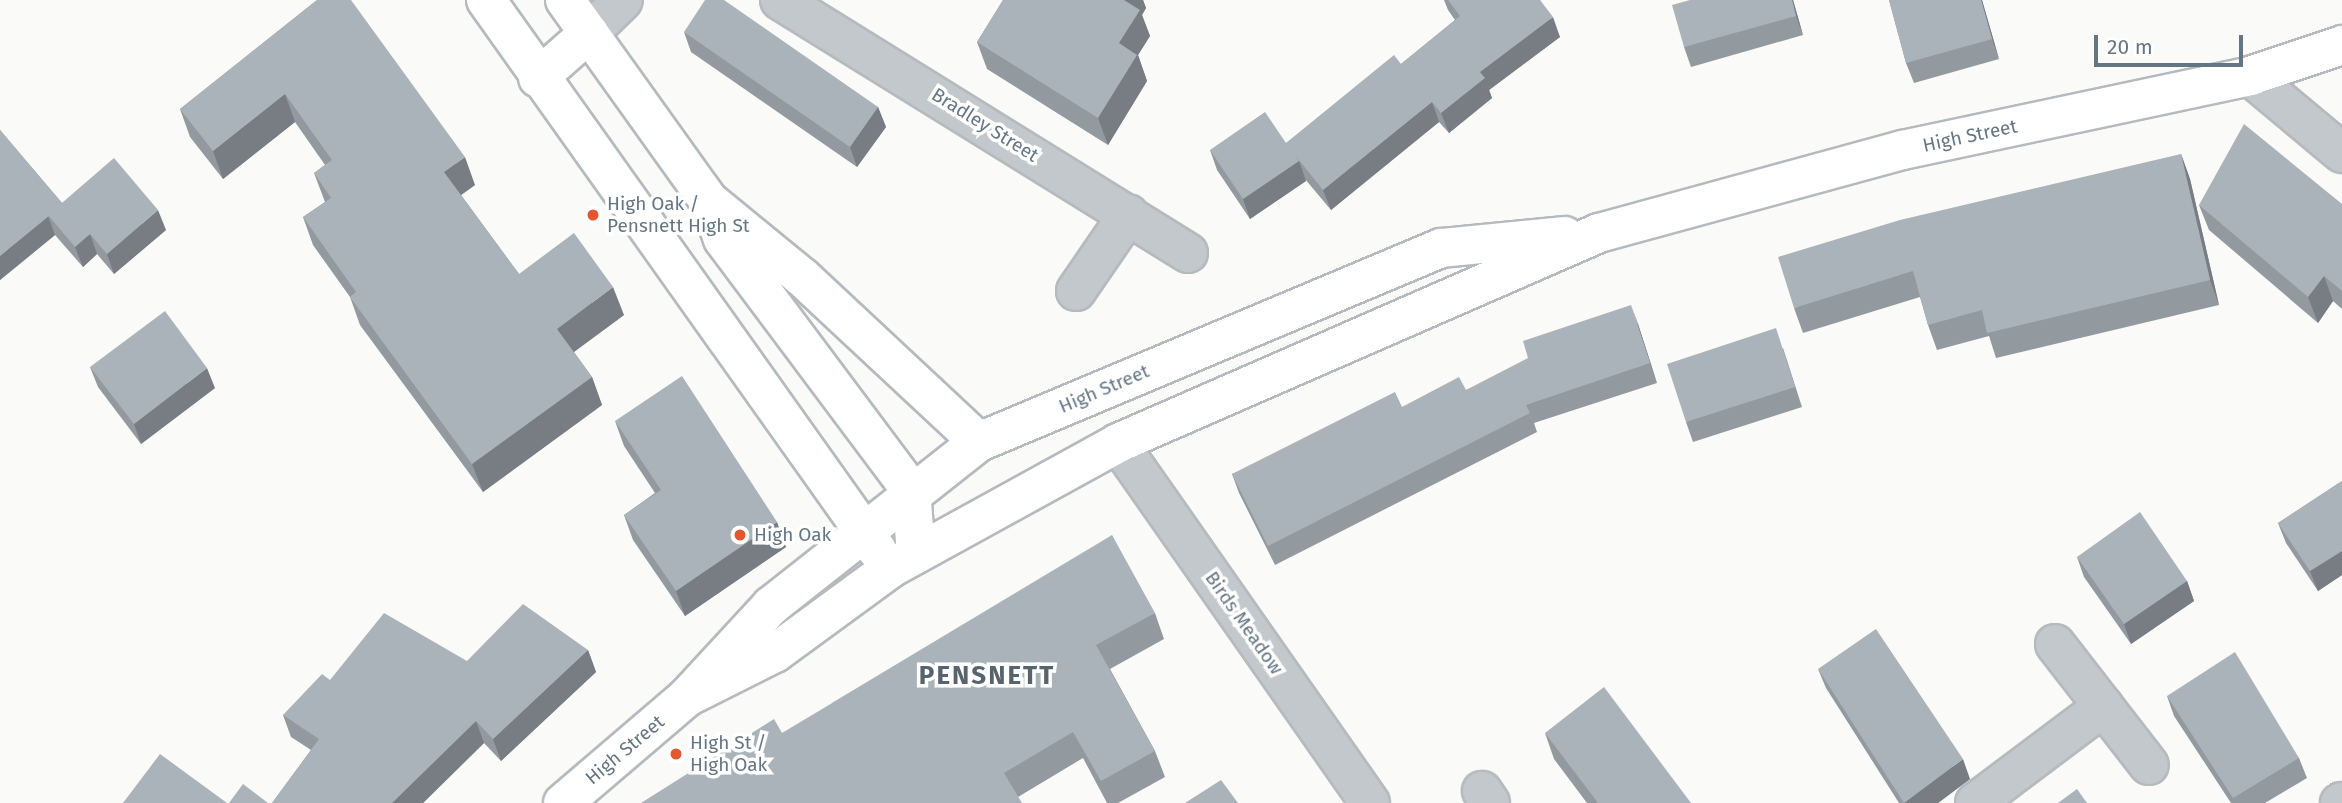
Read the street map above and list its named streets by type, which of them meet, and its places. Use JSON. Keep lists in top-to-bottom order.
{
  "streets": {
    "main road": ["High Street"],
    "street": ["Bradley Street", "Birds Meadow"]
  },
  "crossings": [
    ["High Street", "Birds Meadow"]
  ],
  "districts": ["PENSNETT"],
  "places": ["High Oak / Pensnett High St", "High Oak", "High St / High Oak"],
  "scale_bar": "20 m"
}
